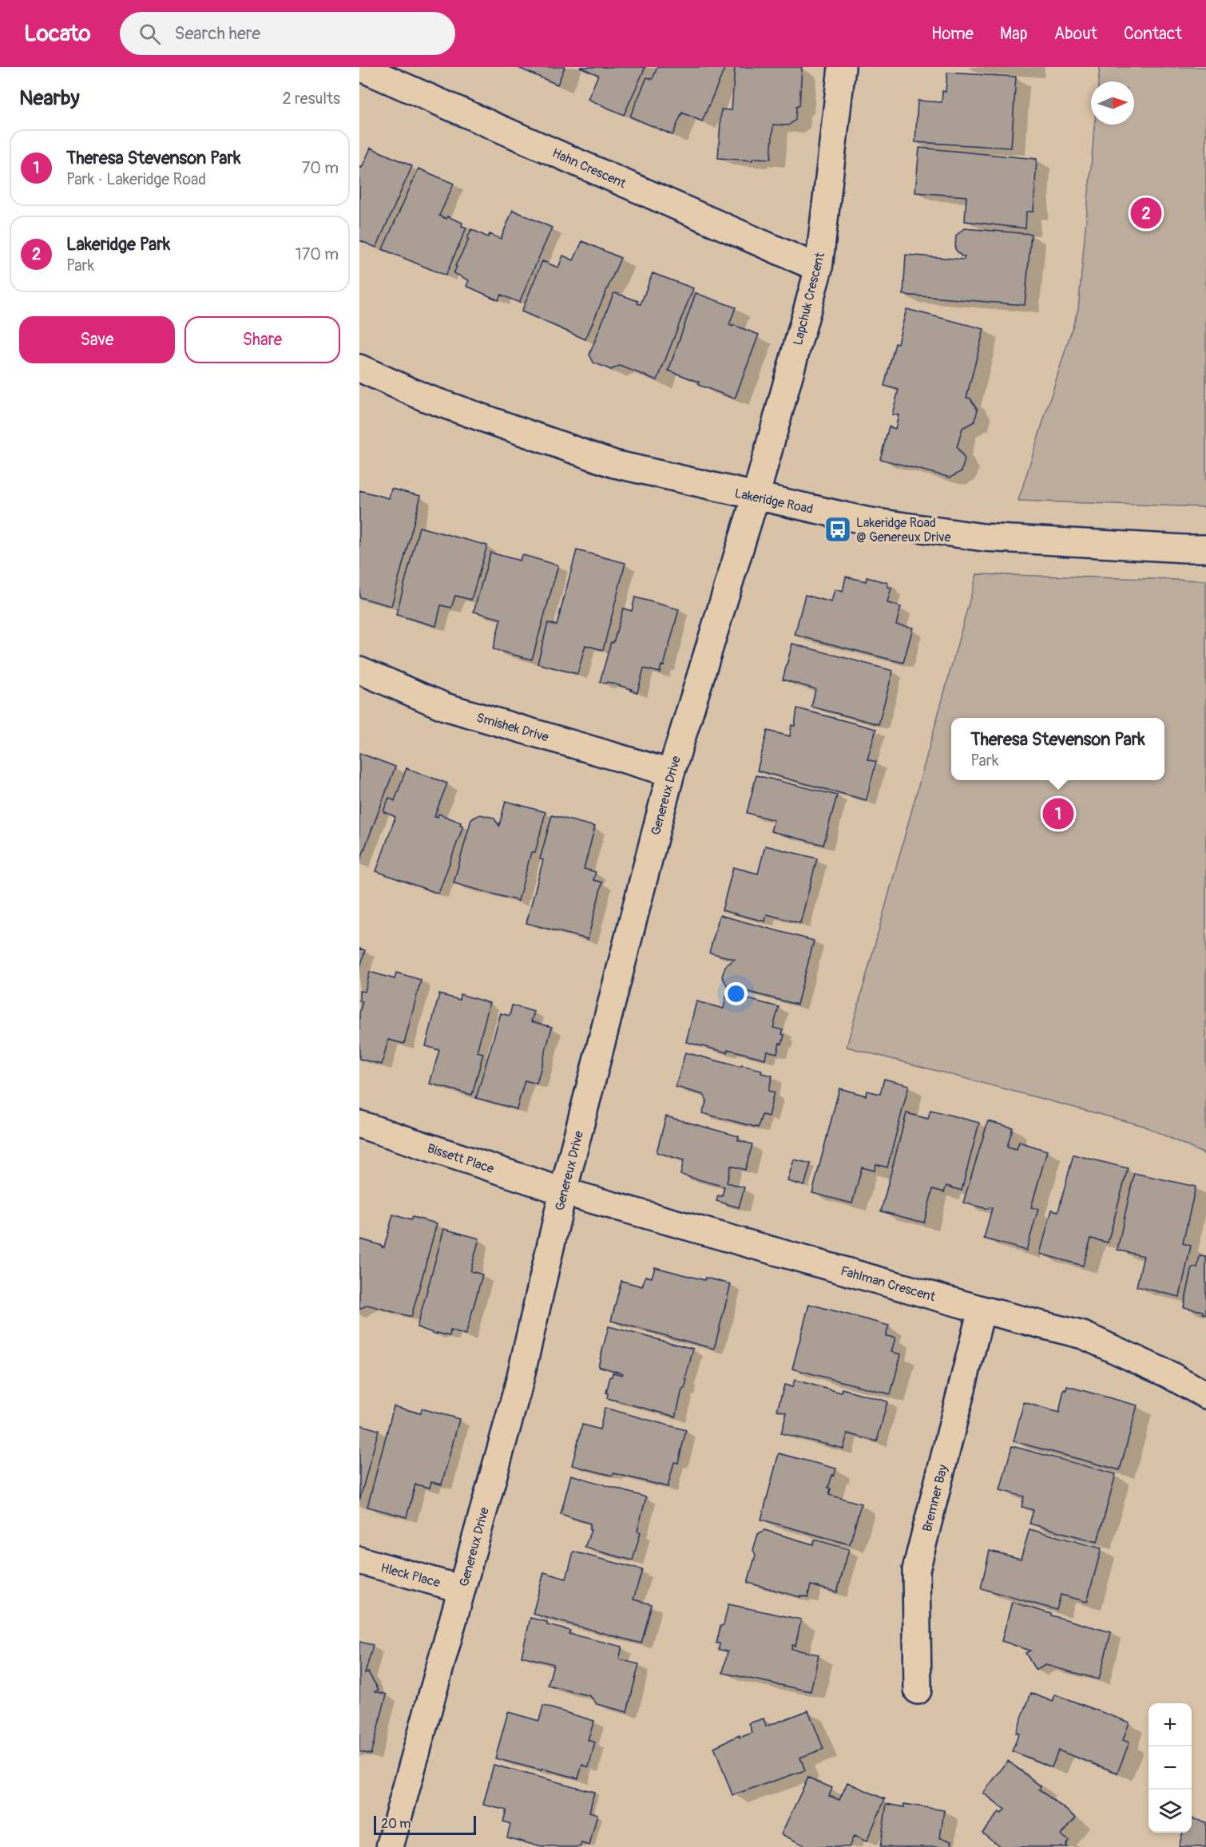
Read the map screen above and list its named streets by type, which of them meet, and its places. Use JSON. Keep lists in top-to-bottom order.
{
  "streets": {
    "street": [
      "Hahn Crescent",
      "Lapchuk Crescent",
      "Lakeridge Road",
      "Smishek Drive",
      "Genereux Drive",
      "Bissett Place",
      "Fahlman Crescent",
      "Bremner Bay",
      "Hleck Place"
    ]
  },
  "crossings": [
    ["Hahn Crescent", "Lapchuk Crescent"],
    ["Lapchuk Crescent", "Lakeridge Road"],
    ["Lapchuk Crescent", "Genereux Drive"],
    ["Lakeridge Road", "Genereux Drive"],
    ["Smishek Drive", "Genereux Drive"],
    ["Genereux Drive", "Bissett Place"],
    ["Genereux Drive", "Fahlman Crescent"],
    ["Genereux Drive", "Hleck Place"],
    ["Bissett Place", "Fahlman Crescent"],
    ["Fahlman Crescent", "Bremner Bay"]
  ],
  "places": {
    "bus stop": ["Lakeridge Road @ Genereux Drive"]
  },
  "scale_bar": "20 m",
  "north": "right",
  "page": {
    "header": "Locato",
    "search": "Search here",
    "nav": [
      "Home",
      "Map",
      "About",
      "Contact"
    ],
    "heading": ["Nearby", "2 results"],
    "list": [
      {
        "mark": "1",
        "name": "Theresa Stevenson Park",
        "note": "Park · Lakeridge Road",
        "value": "70 m"
      },
      {
        "mark": "2",
        "name": "Lakeridge Park",
        "note": "Park",
        "value": "170 m"
      }
    ],
    "pins": ["2", "1"],
    "buttons": ["Save", "Share"],
    "popup": ["Theresa Stevenson Park", "Park"],
    "map_buttons": ["+", "−"],
    "scale": "20 m"
  }
}
